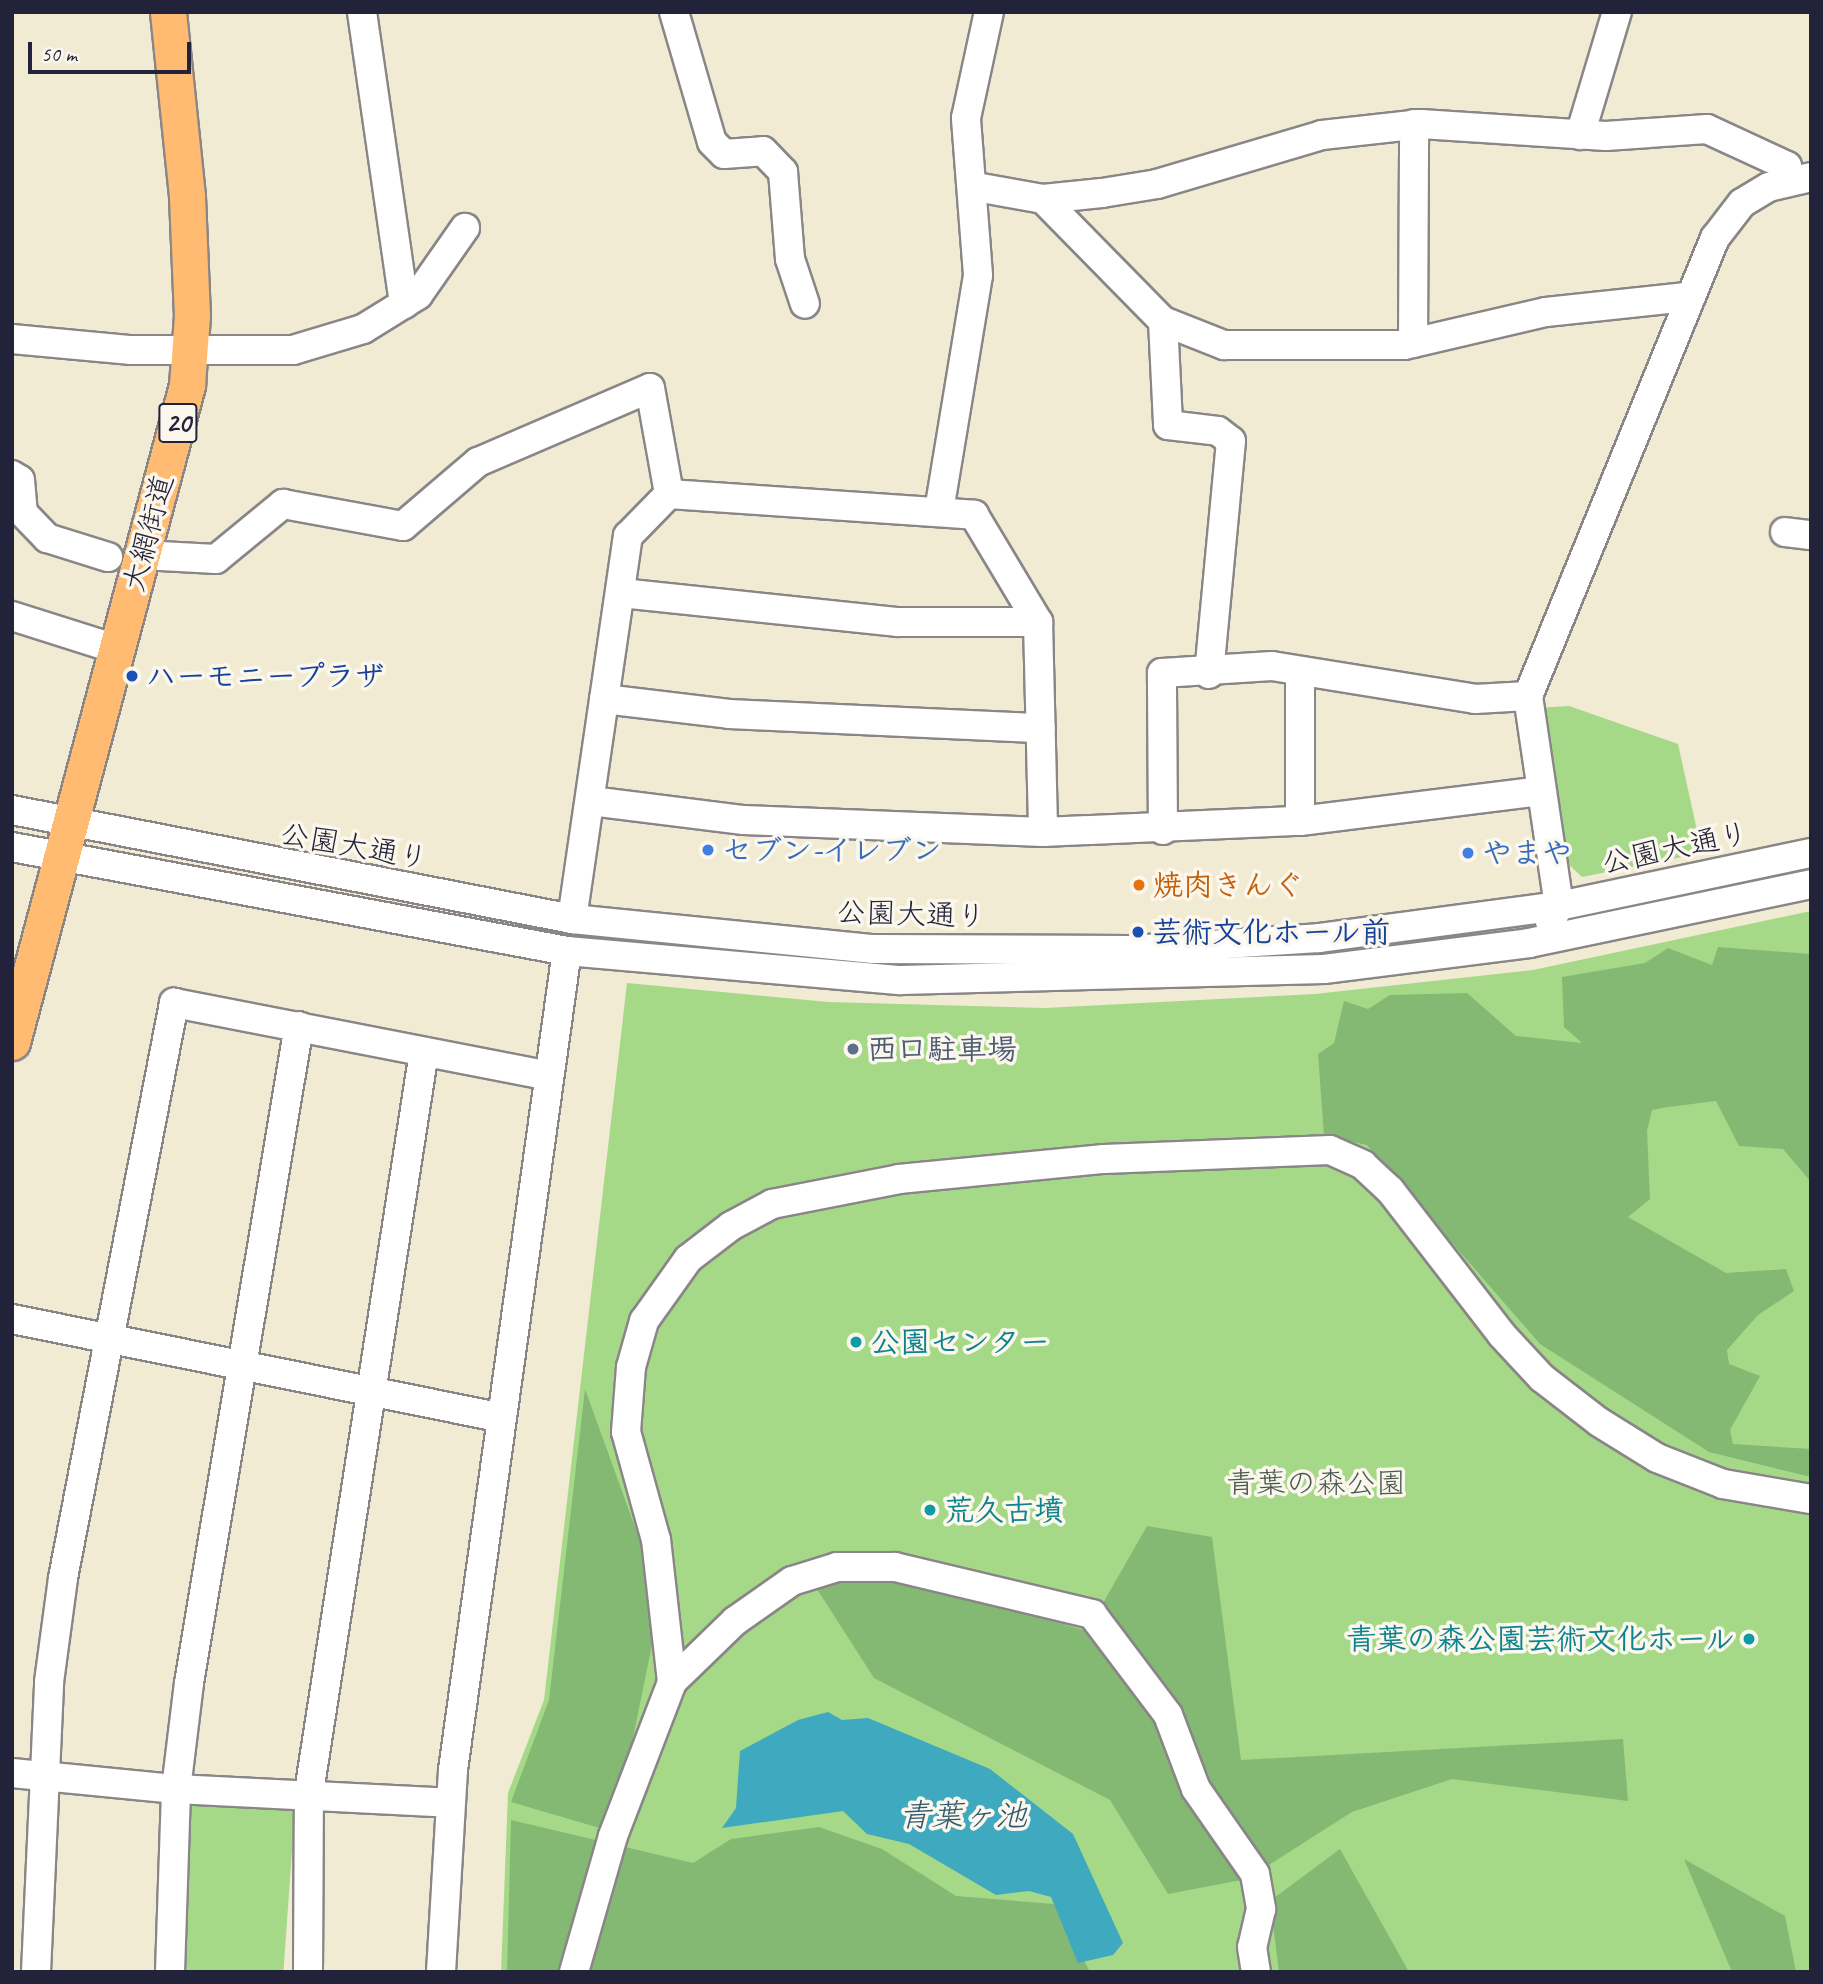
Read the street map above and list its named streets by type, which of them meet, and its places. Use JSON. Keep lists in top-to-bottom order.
{
  "streets": {
    "main road": ["20", "大網街道"],
    "street": ["公園大通り"]
  },
  "crossings": [
    ["大網街道", "公園大通り"]
  ],
  "water": ["青葉ヶ池"],
  "parks": ["青葉の森公園"],
  "places": [
    "ハーモニープラザ",
    "セブン-イレブン",
    "やまや",
    "焼肉きんぐ",
    "芸術文化ホール前",
    "西口駐車場",
    "公園センター",
    "荒久古墳",
    "青葉の森公園芸術文化ホール"
  ],
  "scale_bar": "50 m"
}
